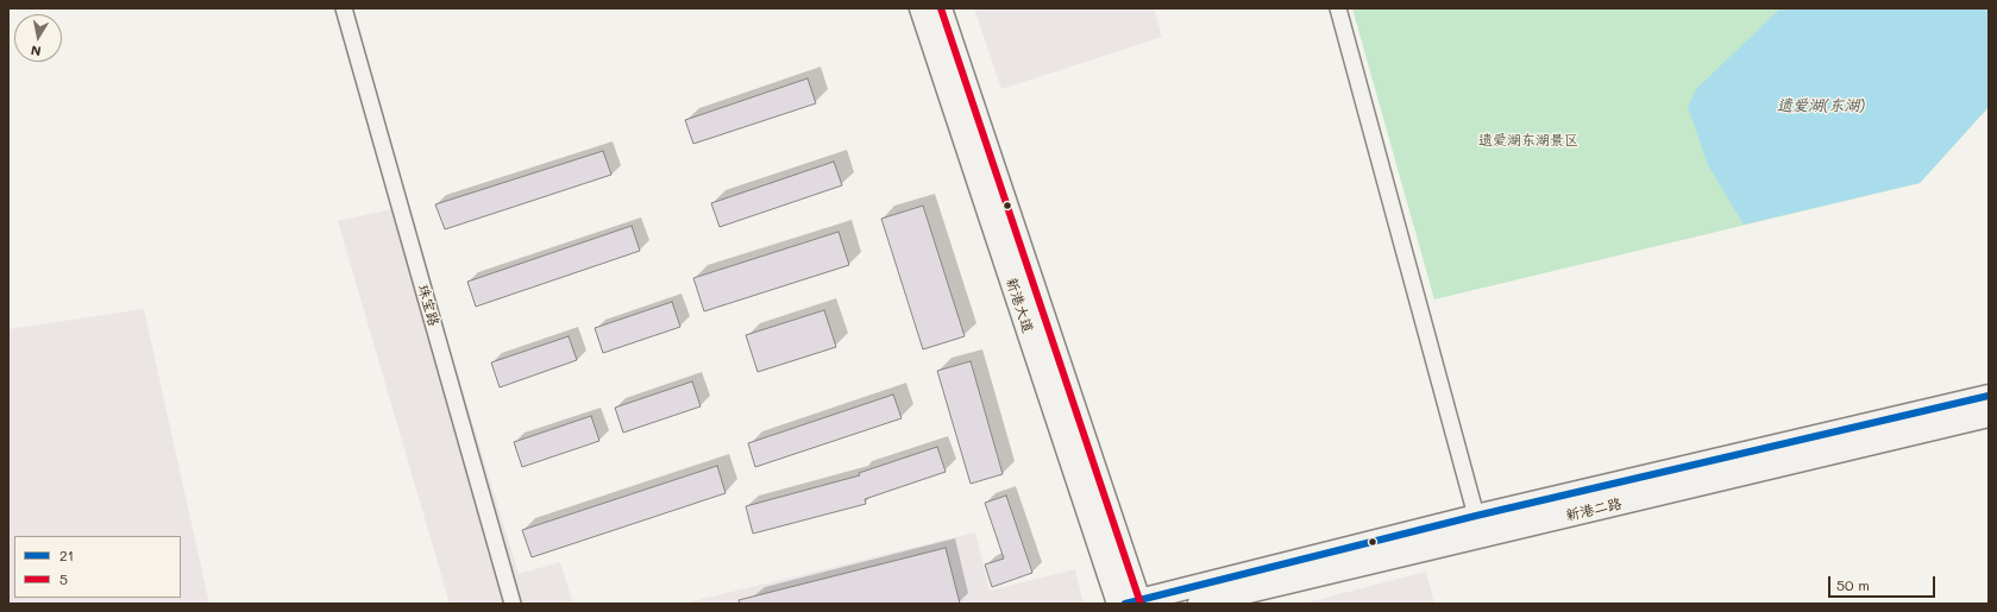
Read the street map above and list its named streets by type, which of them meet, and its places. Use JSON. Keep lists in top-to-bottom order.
{
  "streets": {
    "main road": ["新港大道", "新港二路"],
    "street": ["珠宝路"]
  },
  "crossings": [
    ["新港大道", "新港二路"]
  ],
  "water": ["遗爱湖(东湖)"],
  "parks": ["遗爱湖东湖景区"],
  "lines": ["transit line 5", "transit line 21"],
  "legend": ["21", "5"],
  "scale_bar": "50 m",
  "north": "bottom"
}
